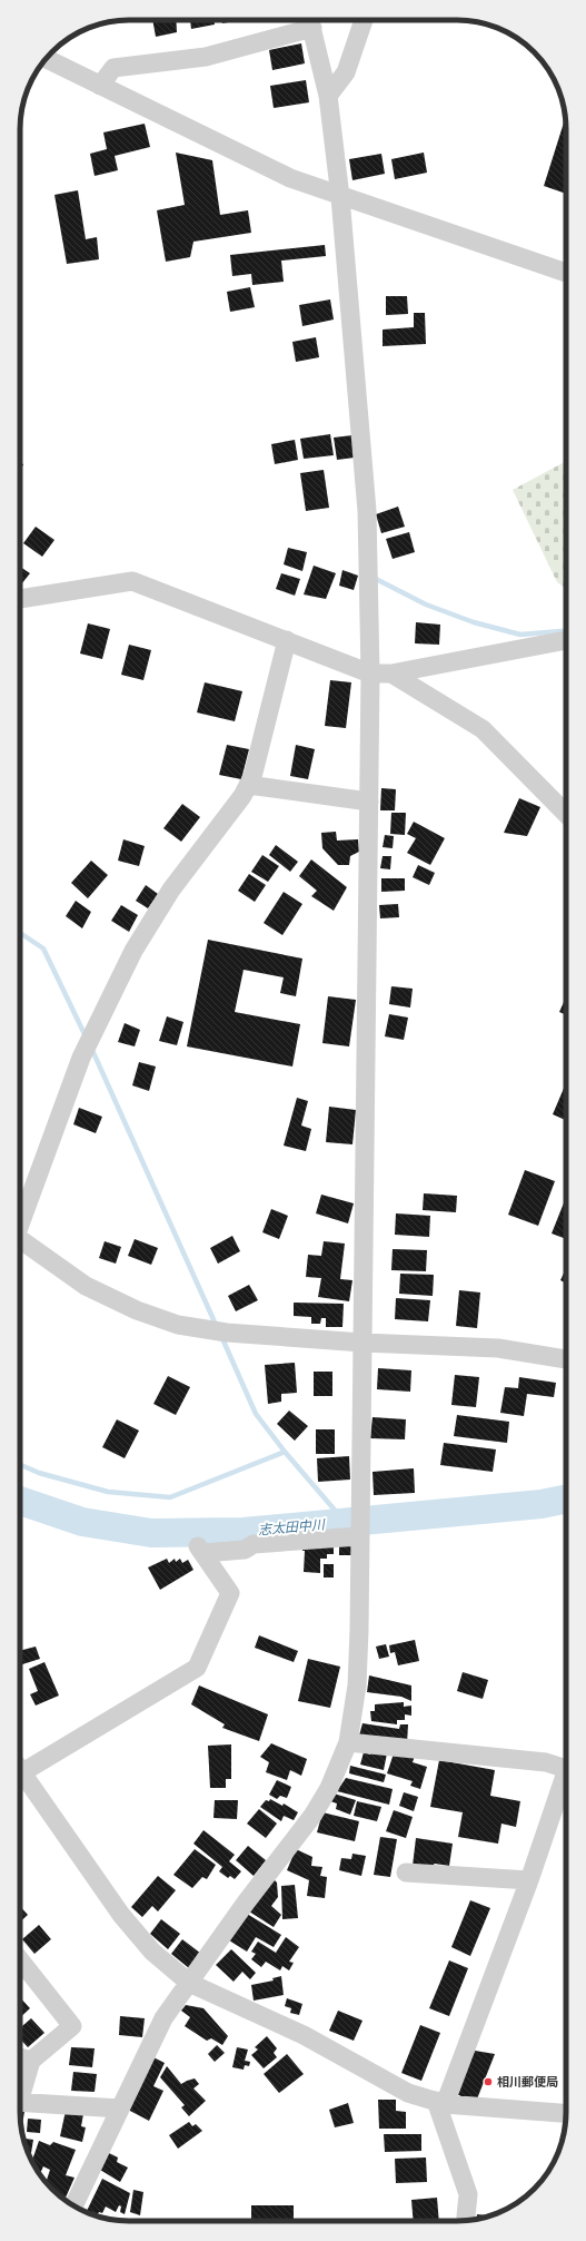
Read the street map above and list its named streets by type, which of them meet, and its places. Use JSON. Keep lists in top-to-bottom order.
{
  "water": ["志太田中川"],
  "places": ["相川郵便局"]
}
